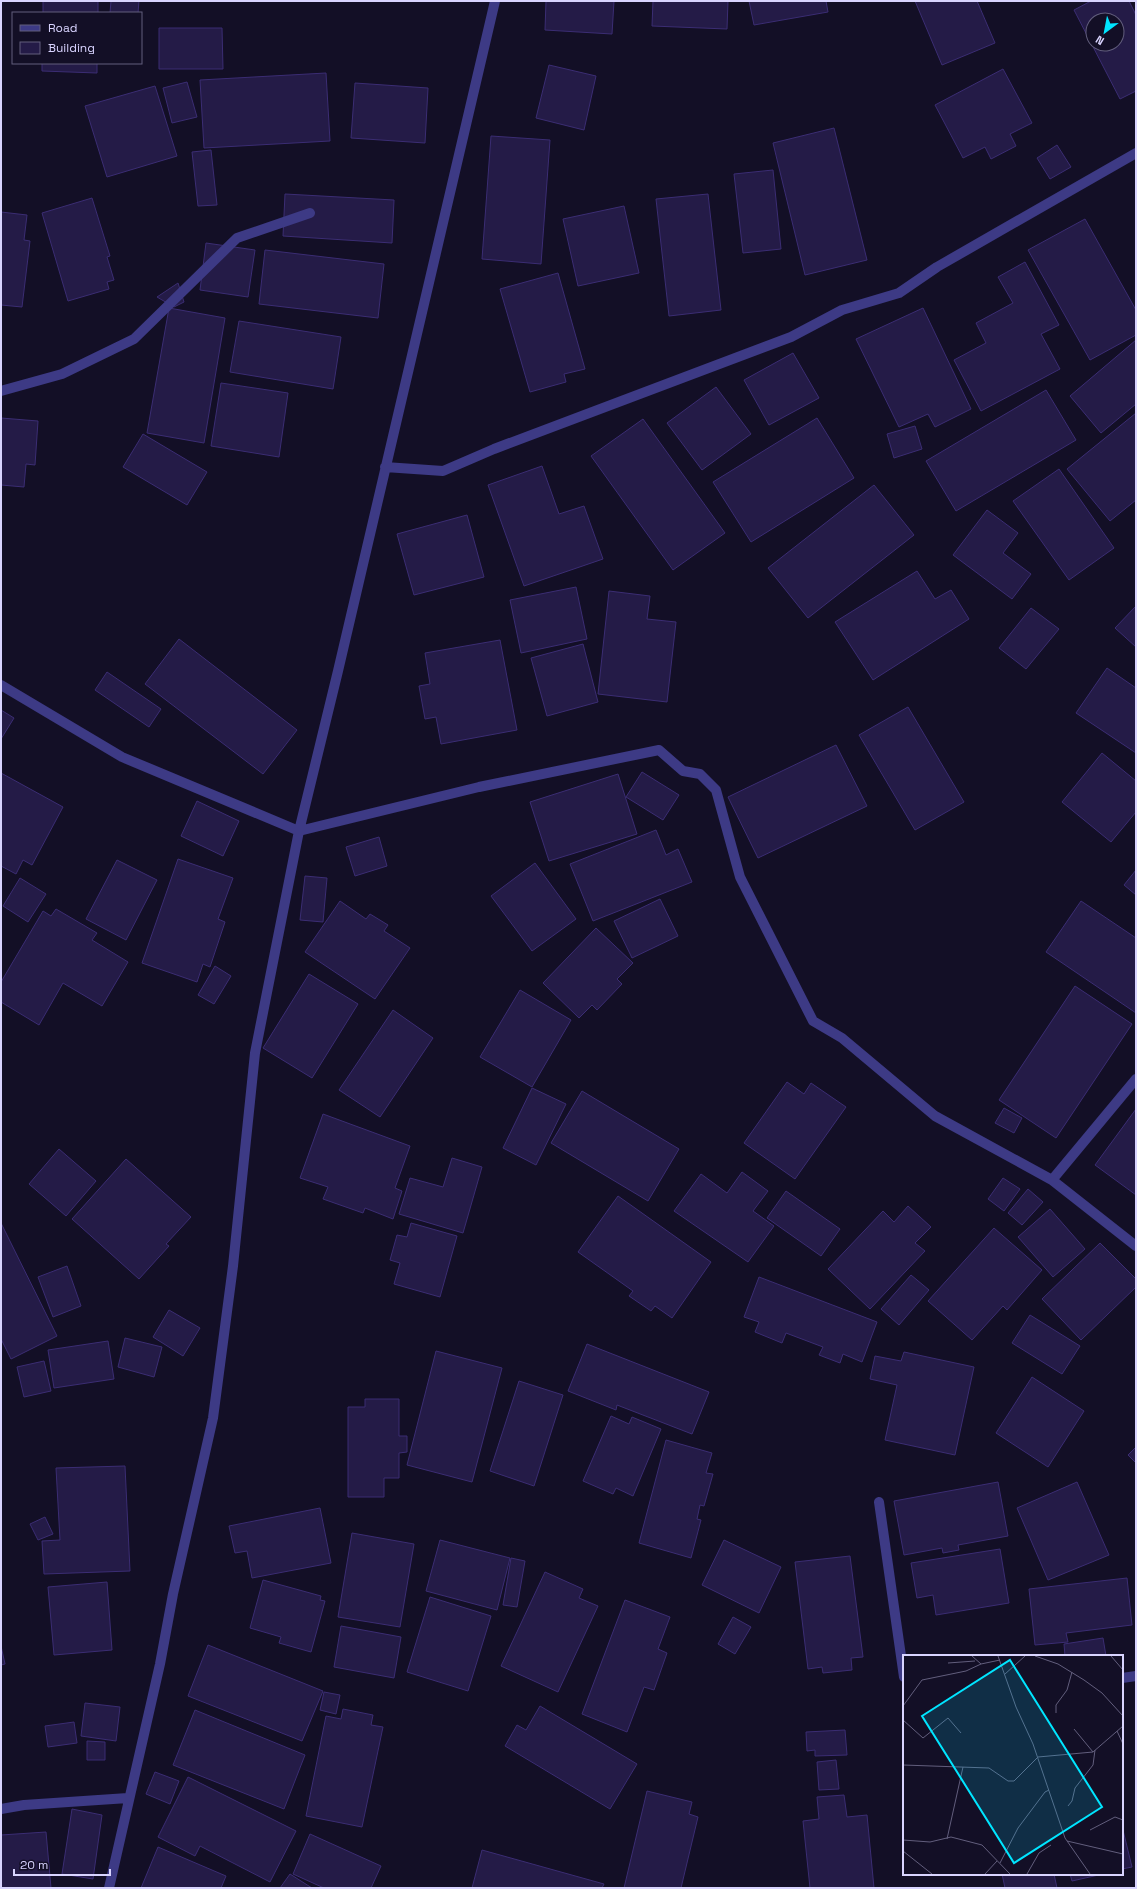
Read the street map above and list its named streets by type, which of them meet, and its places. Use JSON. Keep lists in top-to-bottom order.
{
  "legend": ["Road", "Building"],
  "scale_bar": "20 m",
  "north": "bottom left"
}
